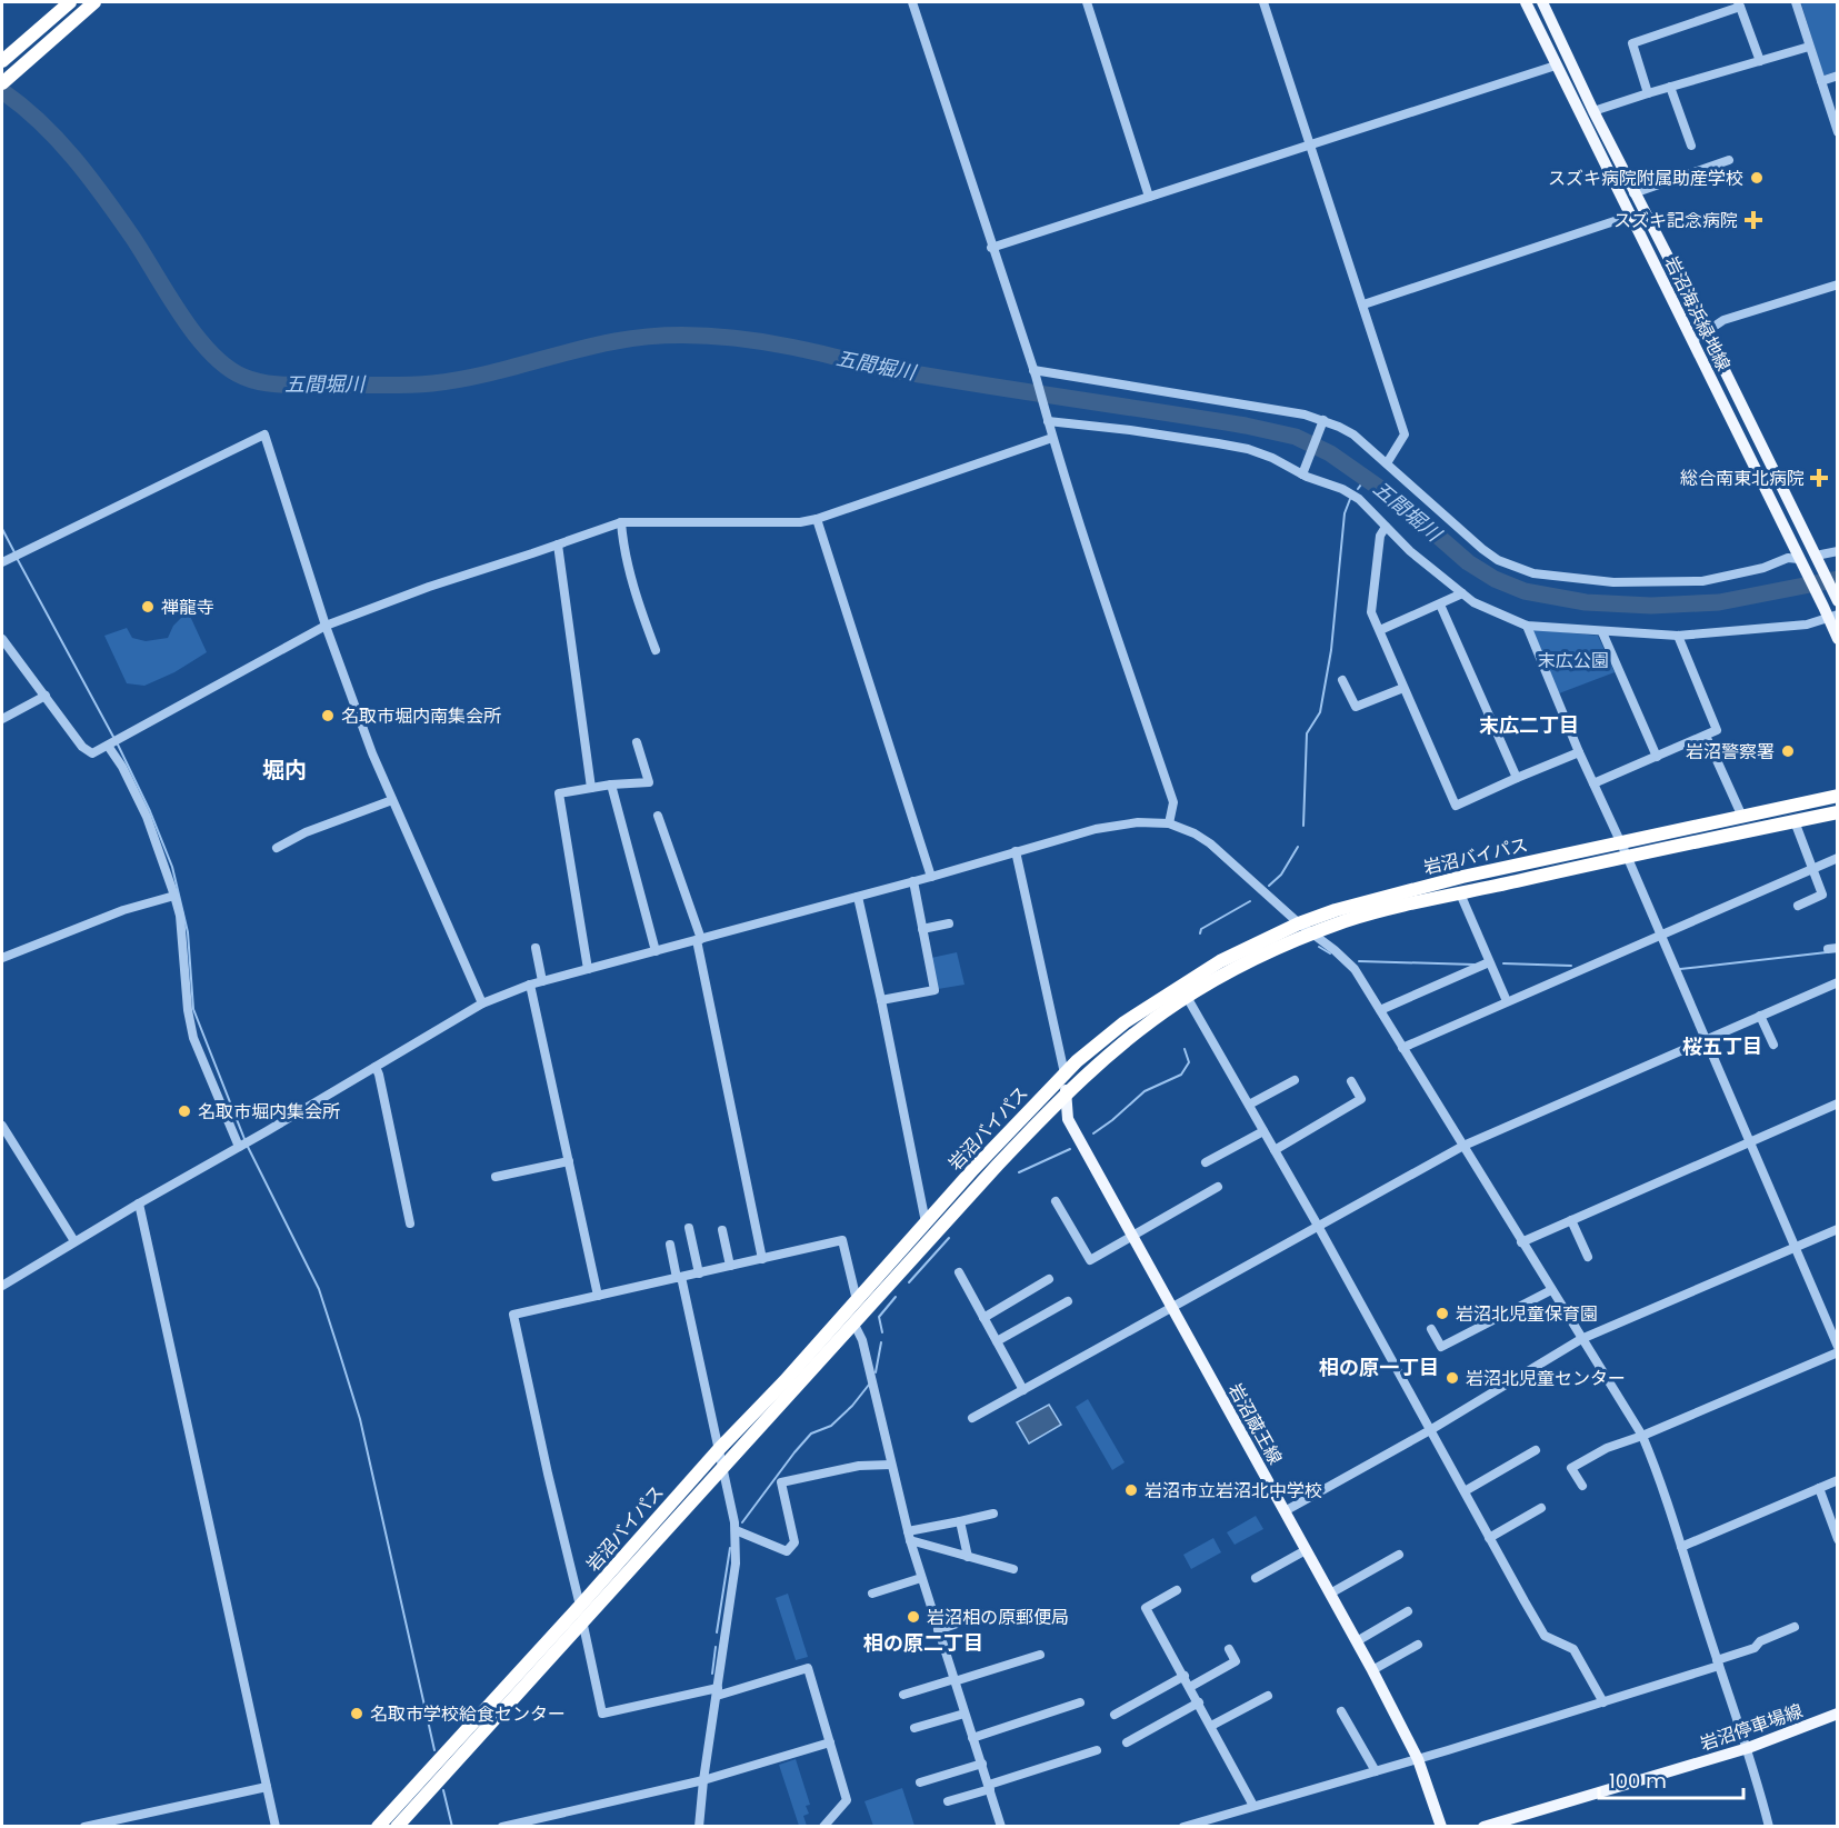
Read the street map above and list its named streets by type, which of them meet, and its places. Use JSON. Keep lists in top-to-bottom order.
{
  "streets": {
    "highway": ["岩沼バイパス"],
    "main road": ["岩沼海浜緑地線", "岩沼蔵王線", "岩沼停車場線"]
  },
  "crossings": [
    ["岩沼バイパス", "岩沼蔵王線"]
  ],
  "districts": [
    "末広二丁目",
    "堀内",
    "桜五丁目",
    "相の原一丁目",
    "相の原二丁目"
  ],
  "water": ["五間堀川"],
  "parks": ["末広公園"],
  "places": {
    "other": [
      "スズキ病院附属助産学校",
      "禅龍寺",
      "名取市堀内南集会所",
      "岩沼警察署",
      "名取市堀内集会所",
      "岩沼北児童保育園",
      "岩沼北児童センター",
      "岩沼市立岩沼北中学校",
      "岩沼相の原郵便局",
      "名取市学校給食センター"
    ],
    "health": ["スズキ記念病院", "総合南東北病院"]
  },
  "scale_bar": "100 m"
}
